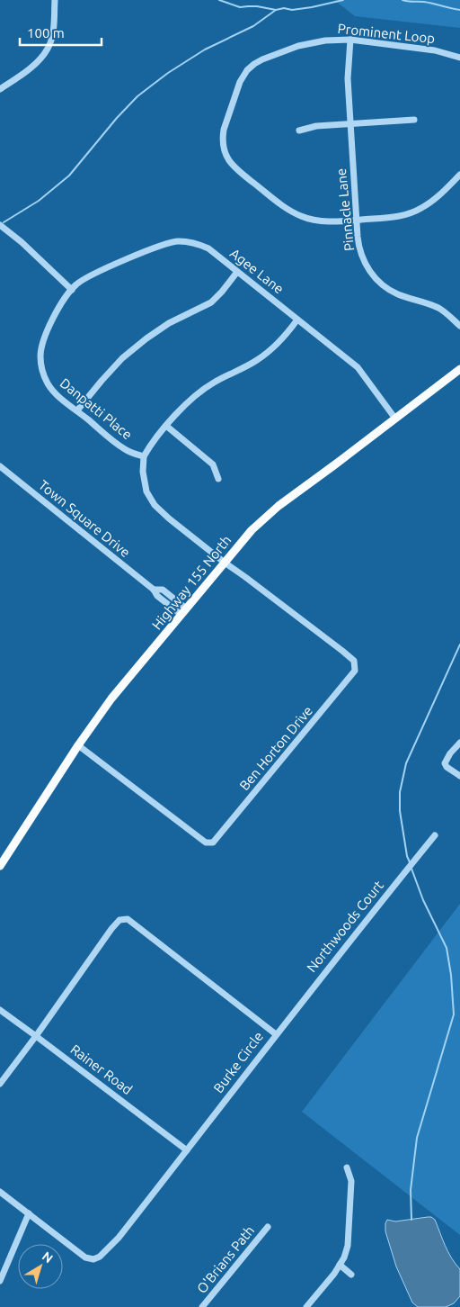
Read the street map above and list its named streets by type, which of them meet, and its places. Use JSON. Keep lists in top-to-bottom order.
{
  "streets": {
    "main road": ["Highway 155 North"],
    "street": [
      "Prominent Loop",
      "Pinnacle Lane",
      "Agee Lane",
      "Danpatti Place",
      "Town Square Drive",
      "Ben Horton Drive",
      "Northwoods Court",
      "Burke Circle",
      "Rainer Road",
      "O'Brians Path"
    ]
  },
  "crossings": [
    ["Prominent Loop", "Pinnacle Lane"],
    ["Agee Lane", "Danpatti Place"],
    ["Agee Lane", "Highway 155 North"],
    ["Town Square Drive", "Highway 155 North"],
    ["Highway 155 North", "Ben Horton Drive"],
    ["Northwoods Court", "Burke Circle"],
    ["Burke Circle", "Rainer Road"]
  ],
  "scale_bar": "100 m",
  "north": "top right"
}
